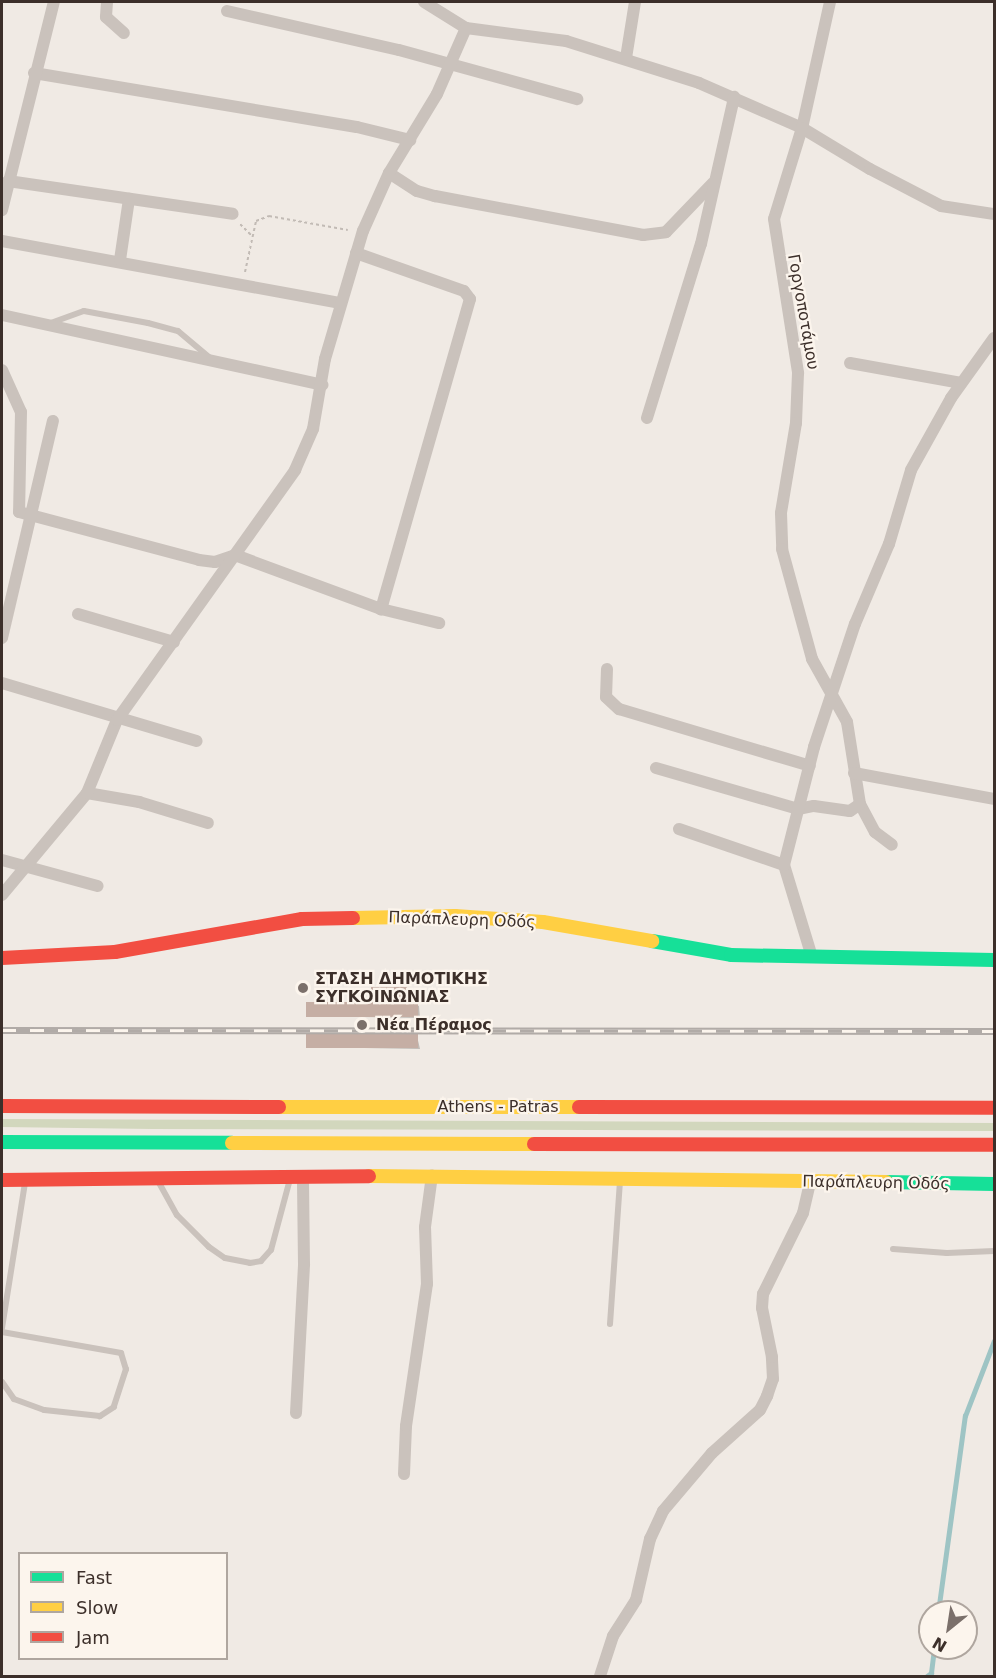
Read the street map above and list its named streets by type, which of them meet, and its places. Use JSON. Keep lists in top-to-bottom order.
{
  "streets": {
    "main road": ["Παράπλευρη Οδός", "Athens - Patras"],
    "street": ["Γοργοποτάμου"]
  },
  "places": ["ΣΤΑΣΗ ΔΗΜΟΤΙΚΗΣ ΣΥΓΚΟΙΝΩΝΙΑΣ", "Νέα Πέραμος"],
  "legend": ["Fast", "Slow", "Jam"],
  "north": "bottom left"
}
